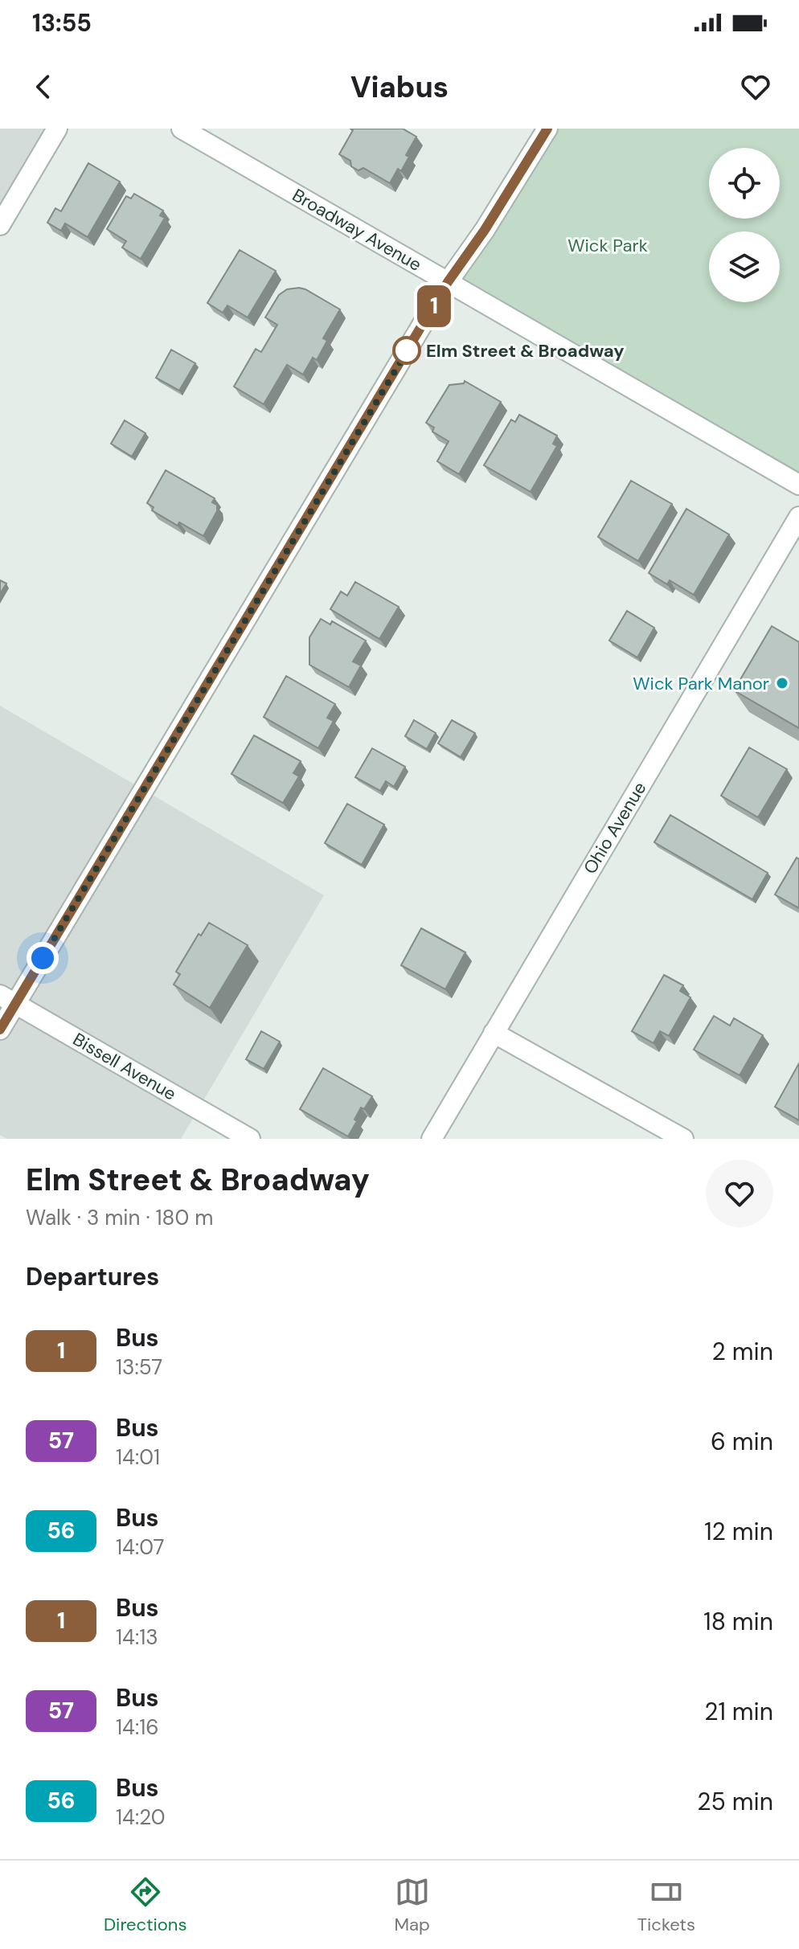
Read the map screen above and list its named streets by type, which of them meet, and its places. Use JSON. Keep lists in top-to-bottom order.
{
  "streets": {
    "street": ["Broadway Avenue", "Ohio Avenue", "Bissell Avenue"]
  },
  "parks": ["Wick Park"],
  "places": ["Elm Street & Broadway", "Wick Park Manor"],
  "lines": ["bus line 1"],
  "page": {
    "status": "13:55",
    "header": "Viabus",
    "on_map": "1",
    "heading": [
      ["Elm Street & Broadway", "Walk · 3 min · 180 m"],
      "Departures"
    ],
    "list": [
      {
        "mark": "1",
        "name": "Bus",
        "note": "13:57",
        "value": "2 min"
      },
      {
        "mark": "57",
        "name": "Bus",
        "note": "14:01",
        "value": "6 min"
      },
      {
        "mark": "56",
        "name": "Bus",
        "note": "14:07",
        "value": "12 min"
      },
      {
        "mark": "1",
        "name": "Bus",
        "note": "14:13",
        "value": "18 min"
      },
      {
        "mark": "57",
        "name": "Bus",
        "note": "14:16",
        "value": "21 min"
      },
      {
        "mark": "56",
        "name": "Bus",
        "note": "14:20",
        "value": "25 min"
      }
    ],
    "tabs": ["Directions", "Map", "Tickets"]
  }
}
